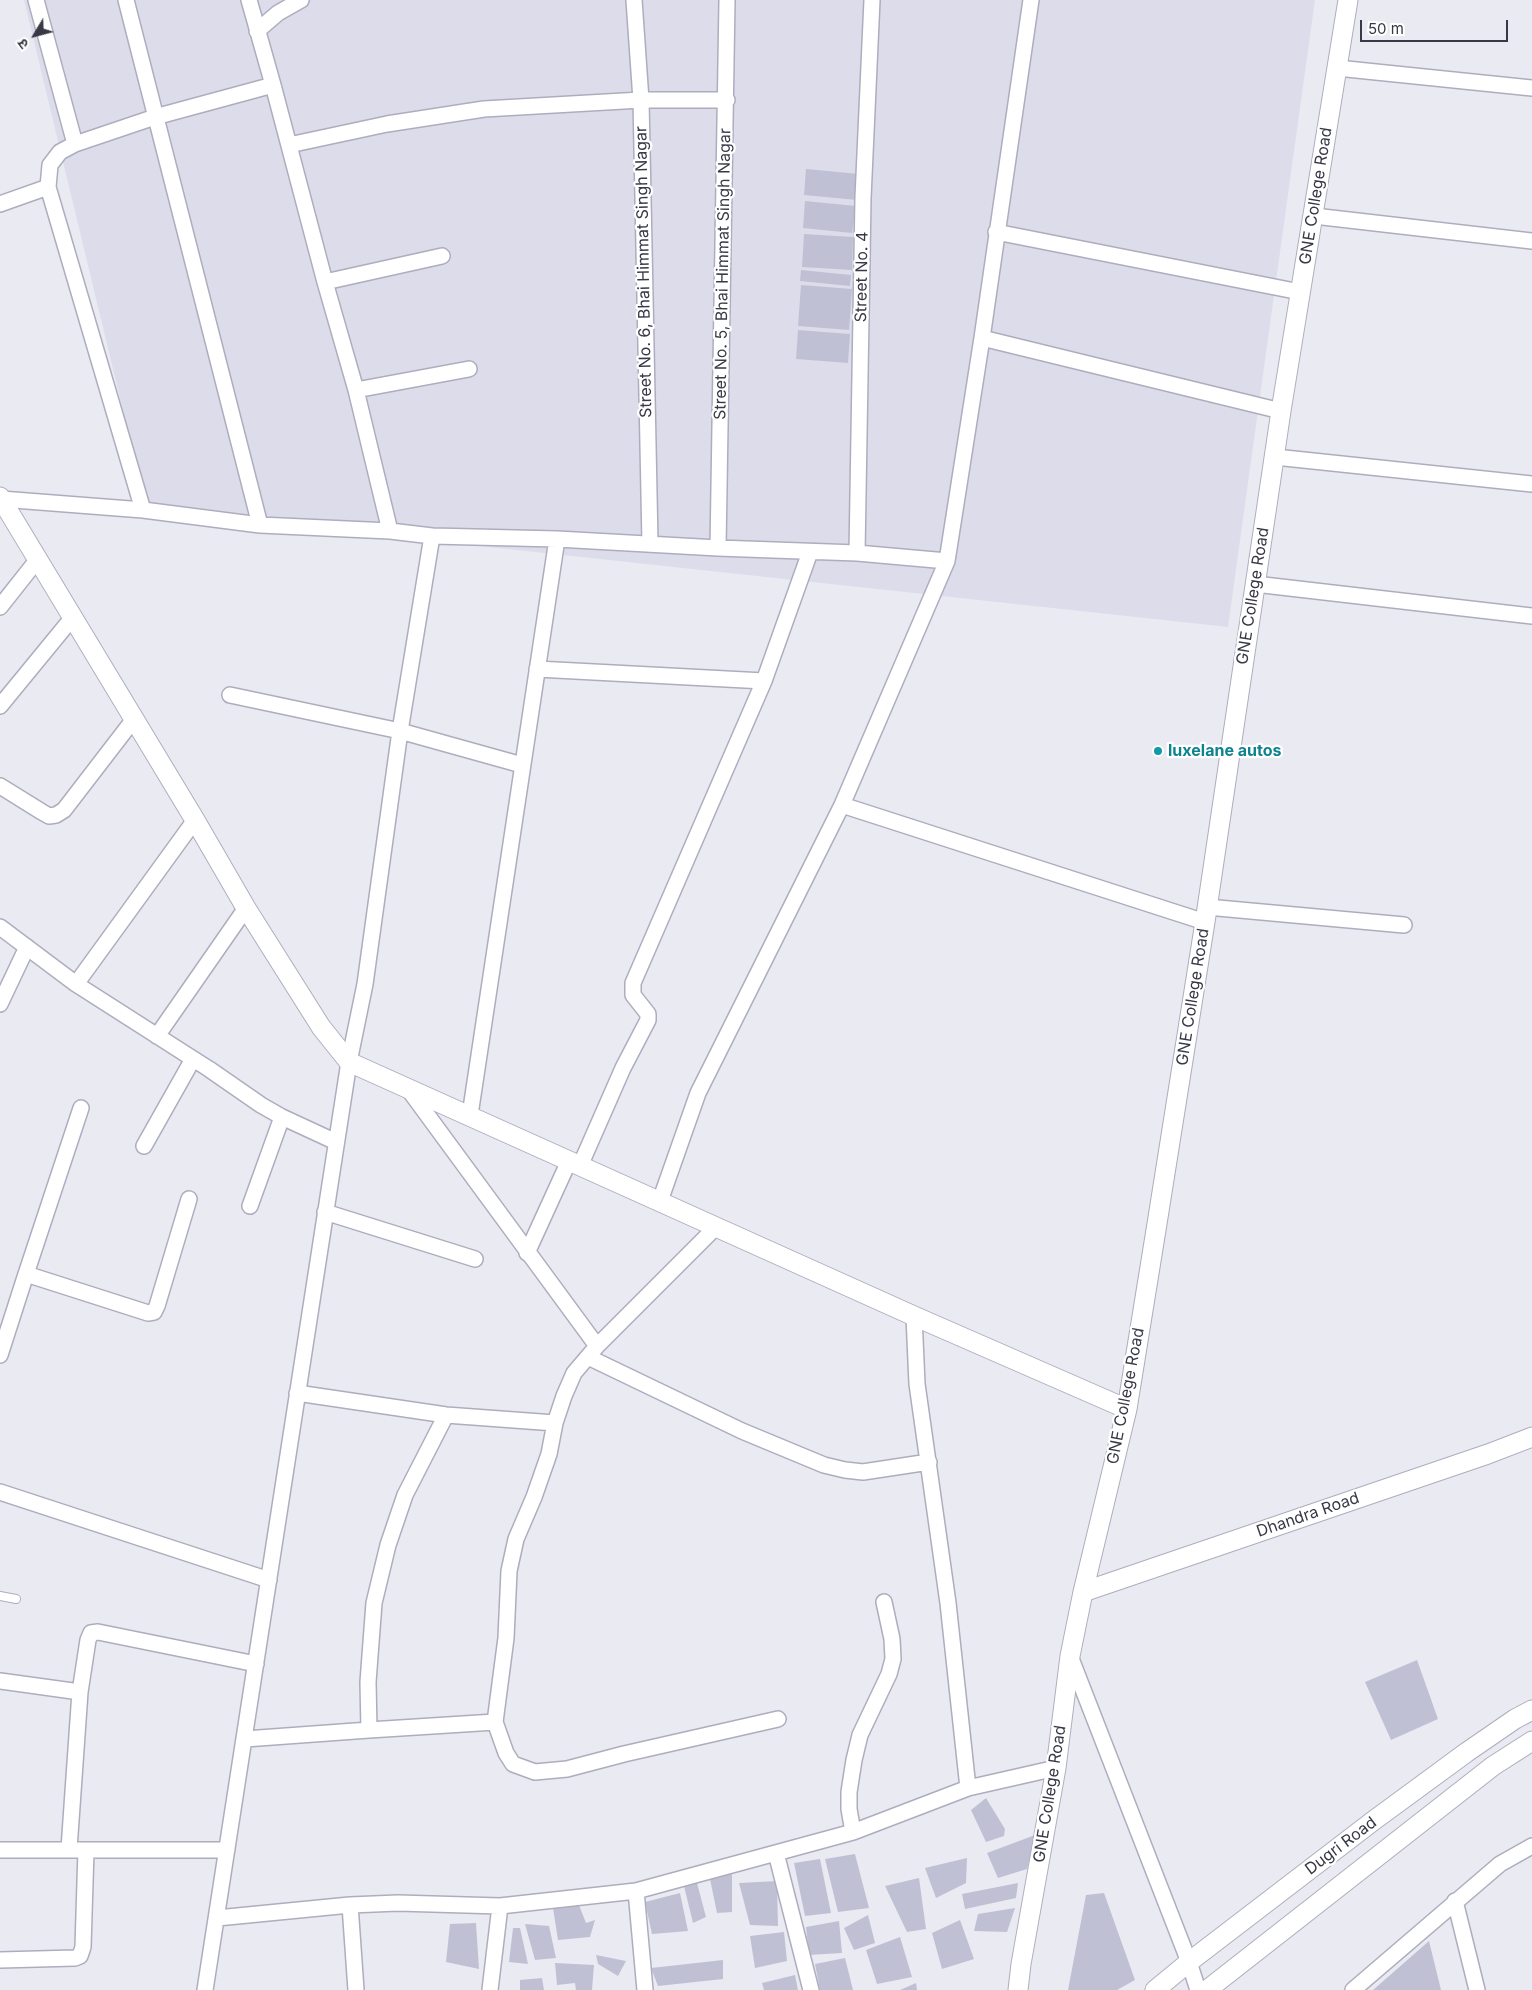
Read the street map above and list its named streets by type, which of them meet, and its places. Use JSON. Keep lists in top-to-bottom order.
{
  "streets": {
    "street": [
      "GNE College Road",
      "Street No. 6, Bhai Himmat Singh Nagar",
      "Street No. 5, Bhai Himmat Singh Nagar",
      "Street No. 4",
      "Dhandra Road",
      "Dugri Road"
    ]
  },
  "crossings": [
    ["GNE College Road", "Dhandra Road"]
  ],
  "places": ["luxelane autos"],
  "scale_bar": "50 m",
  "north": "bottom left"
}
